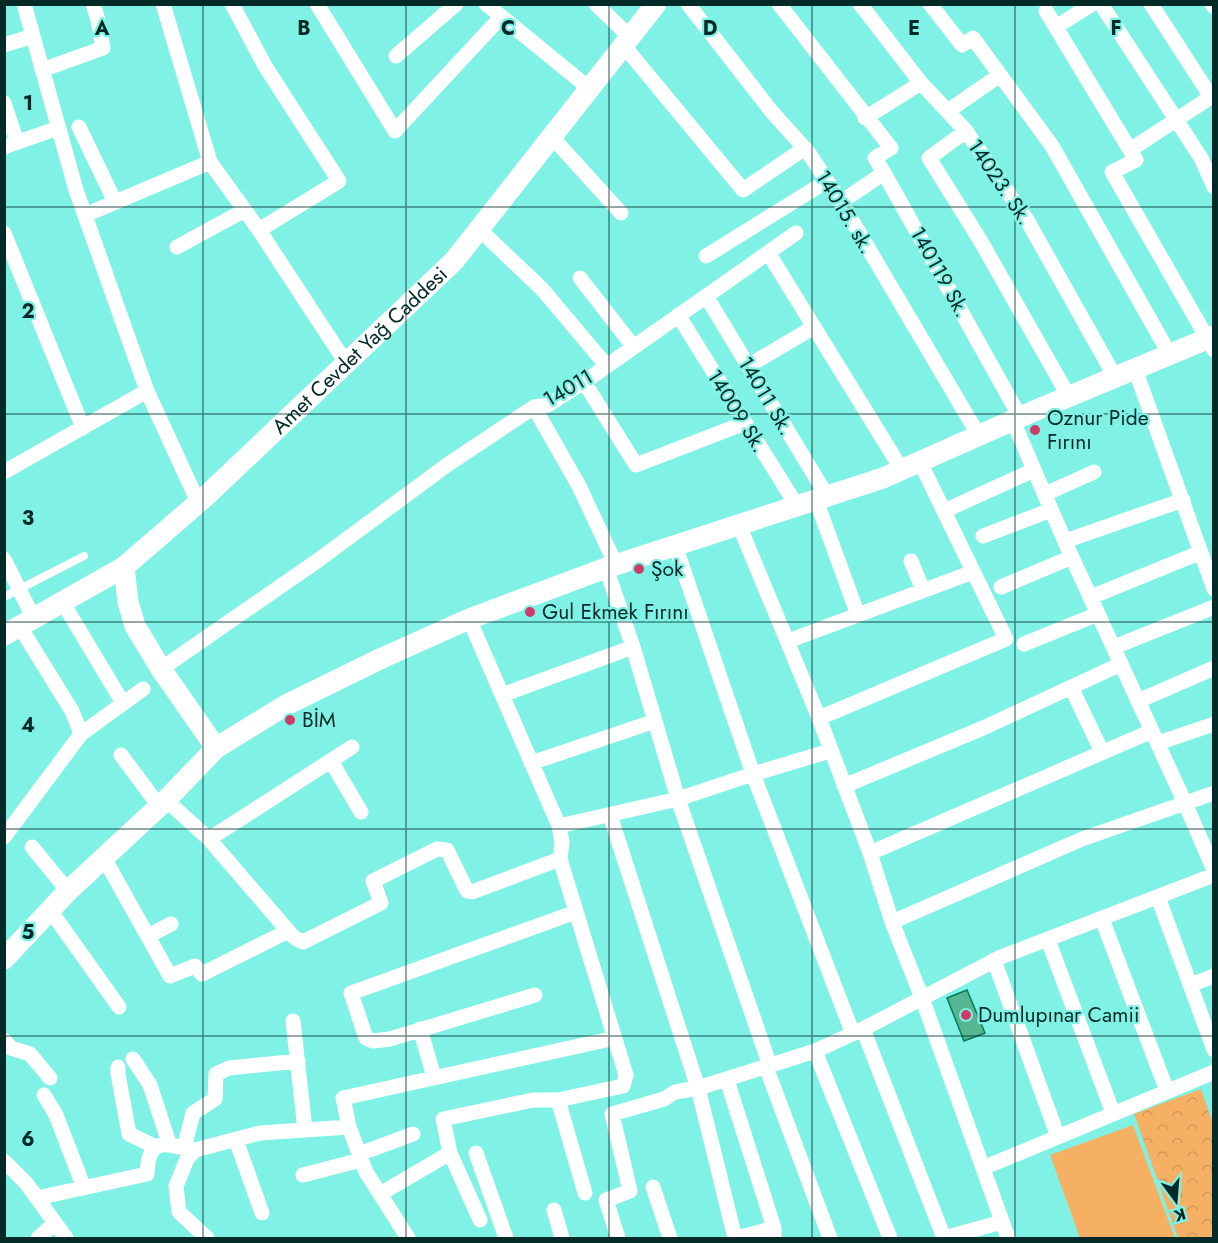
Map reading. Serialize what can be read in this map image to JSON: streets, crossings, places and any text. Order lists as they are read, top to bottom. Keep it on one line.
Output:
{"streets":{"main road":["Amet Cevdet Yağ Caddesi"],"street":["14023. Sk.","14015. sk.","140119 Sk.","14011","14011 Sk.","14009 Sk."]},"crossings":[["14011","14011 Sk."],["14011","14009 Sk."],["14011 Sk.","14009 Sk."]],"places":["Oznur Pide Fırını","Şok","Gul Ekmek Fırını","BİM","Dumlupınar Camii"],"north":"bottom","grid":{"columns":["A","B","C","D","E","F"],"rows":["1","2","3","4","5","6"]}}
